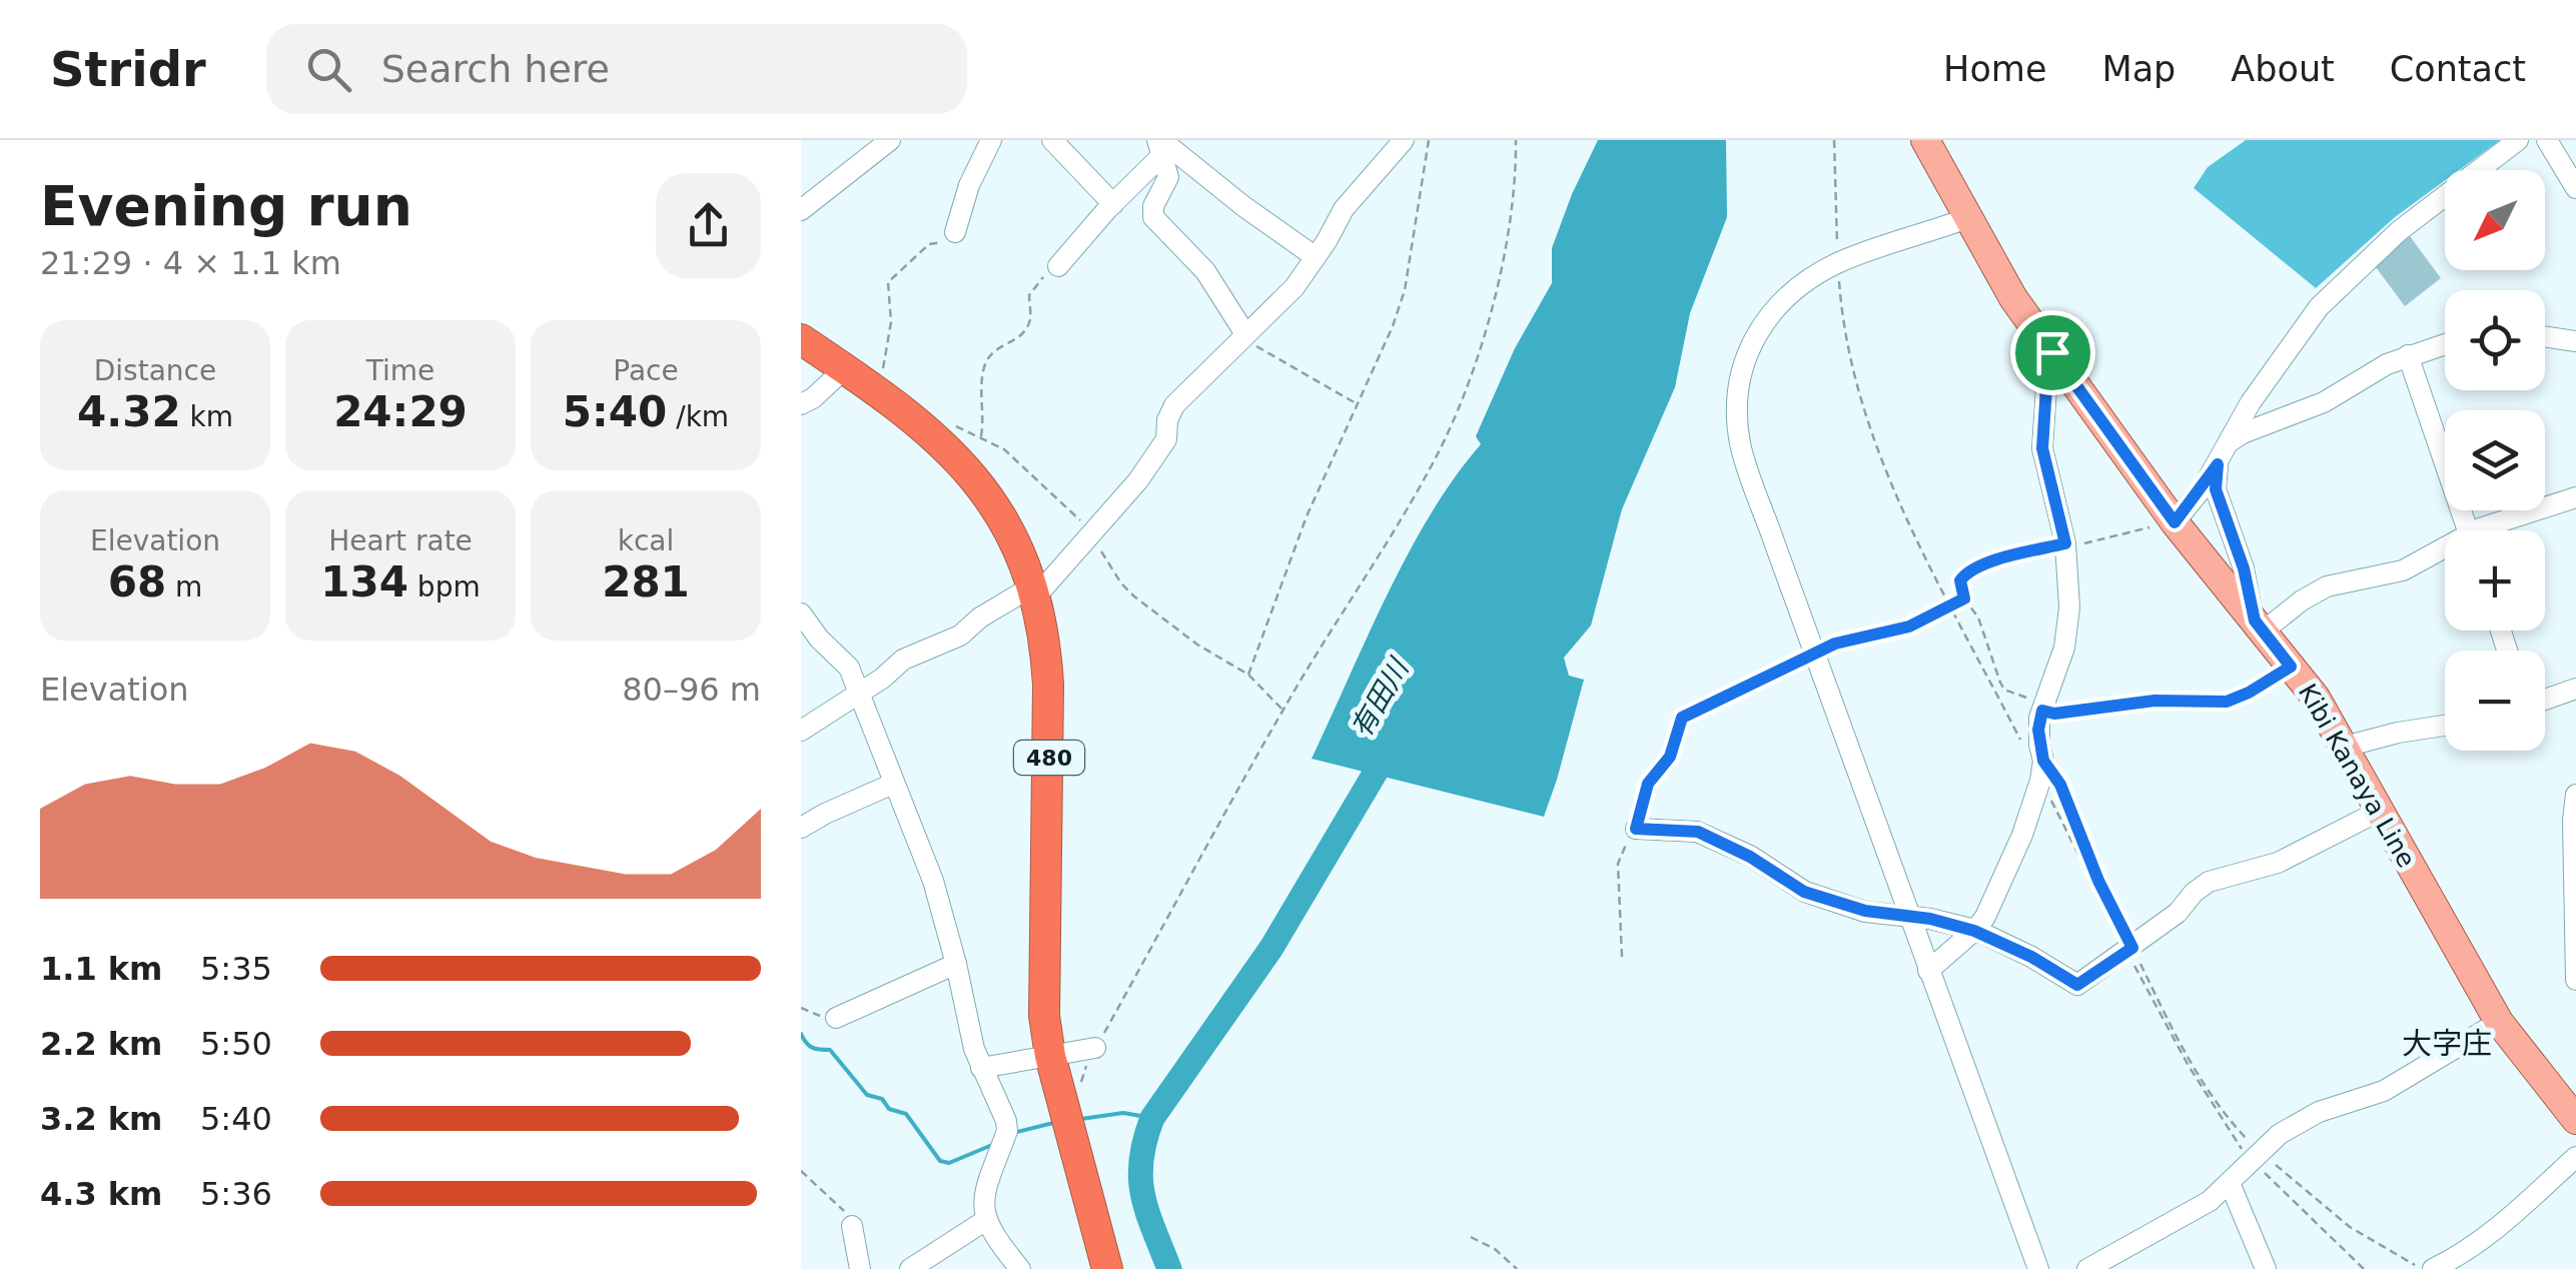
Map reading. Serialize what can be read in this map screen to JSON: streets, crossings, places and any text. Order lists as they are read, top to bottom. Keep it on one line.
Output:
{"streets":{"highway":["480"],"main road":["Kibi Kanaya Line"]},"districts":["大字庄"],"water":["有田川"],"north":"bottom left","page":{"header":"Stridr","search":"Search here","nav":["Home","Map","About","Contact"],"heading":["Evening run","21:29 · 4 × 1.1 km"],"map_buttons":["+","−"],"stats":[["Distance","4.32 km"],["Time","24:29"],["Pace","5:40 /km"],["Elevation","68 m"],["Heart rate","134 bpm"],["kcal","281"]],"chart":["Elevation","80–96 m"],"list":[{"name":"1.1 km","note":"5:35"},{"name":"2.2 km","note":"5:50"},{"name":"3.2 km","note":"5:40"},{"name":"4.3 km","note":"5:36"}]}}
